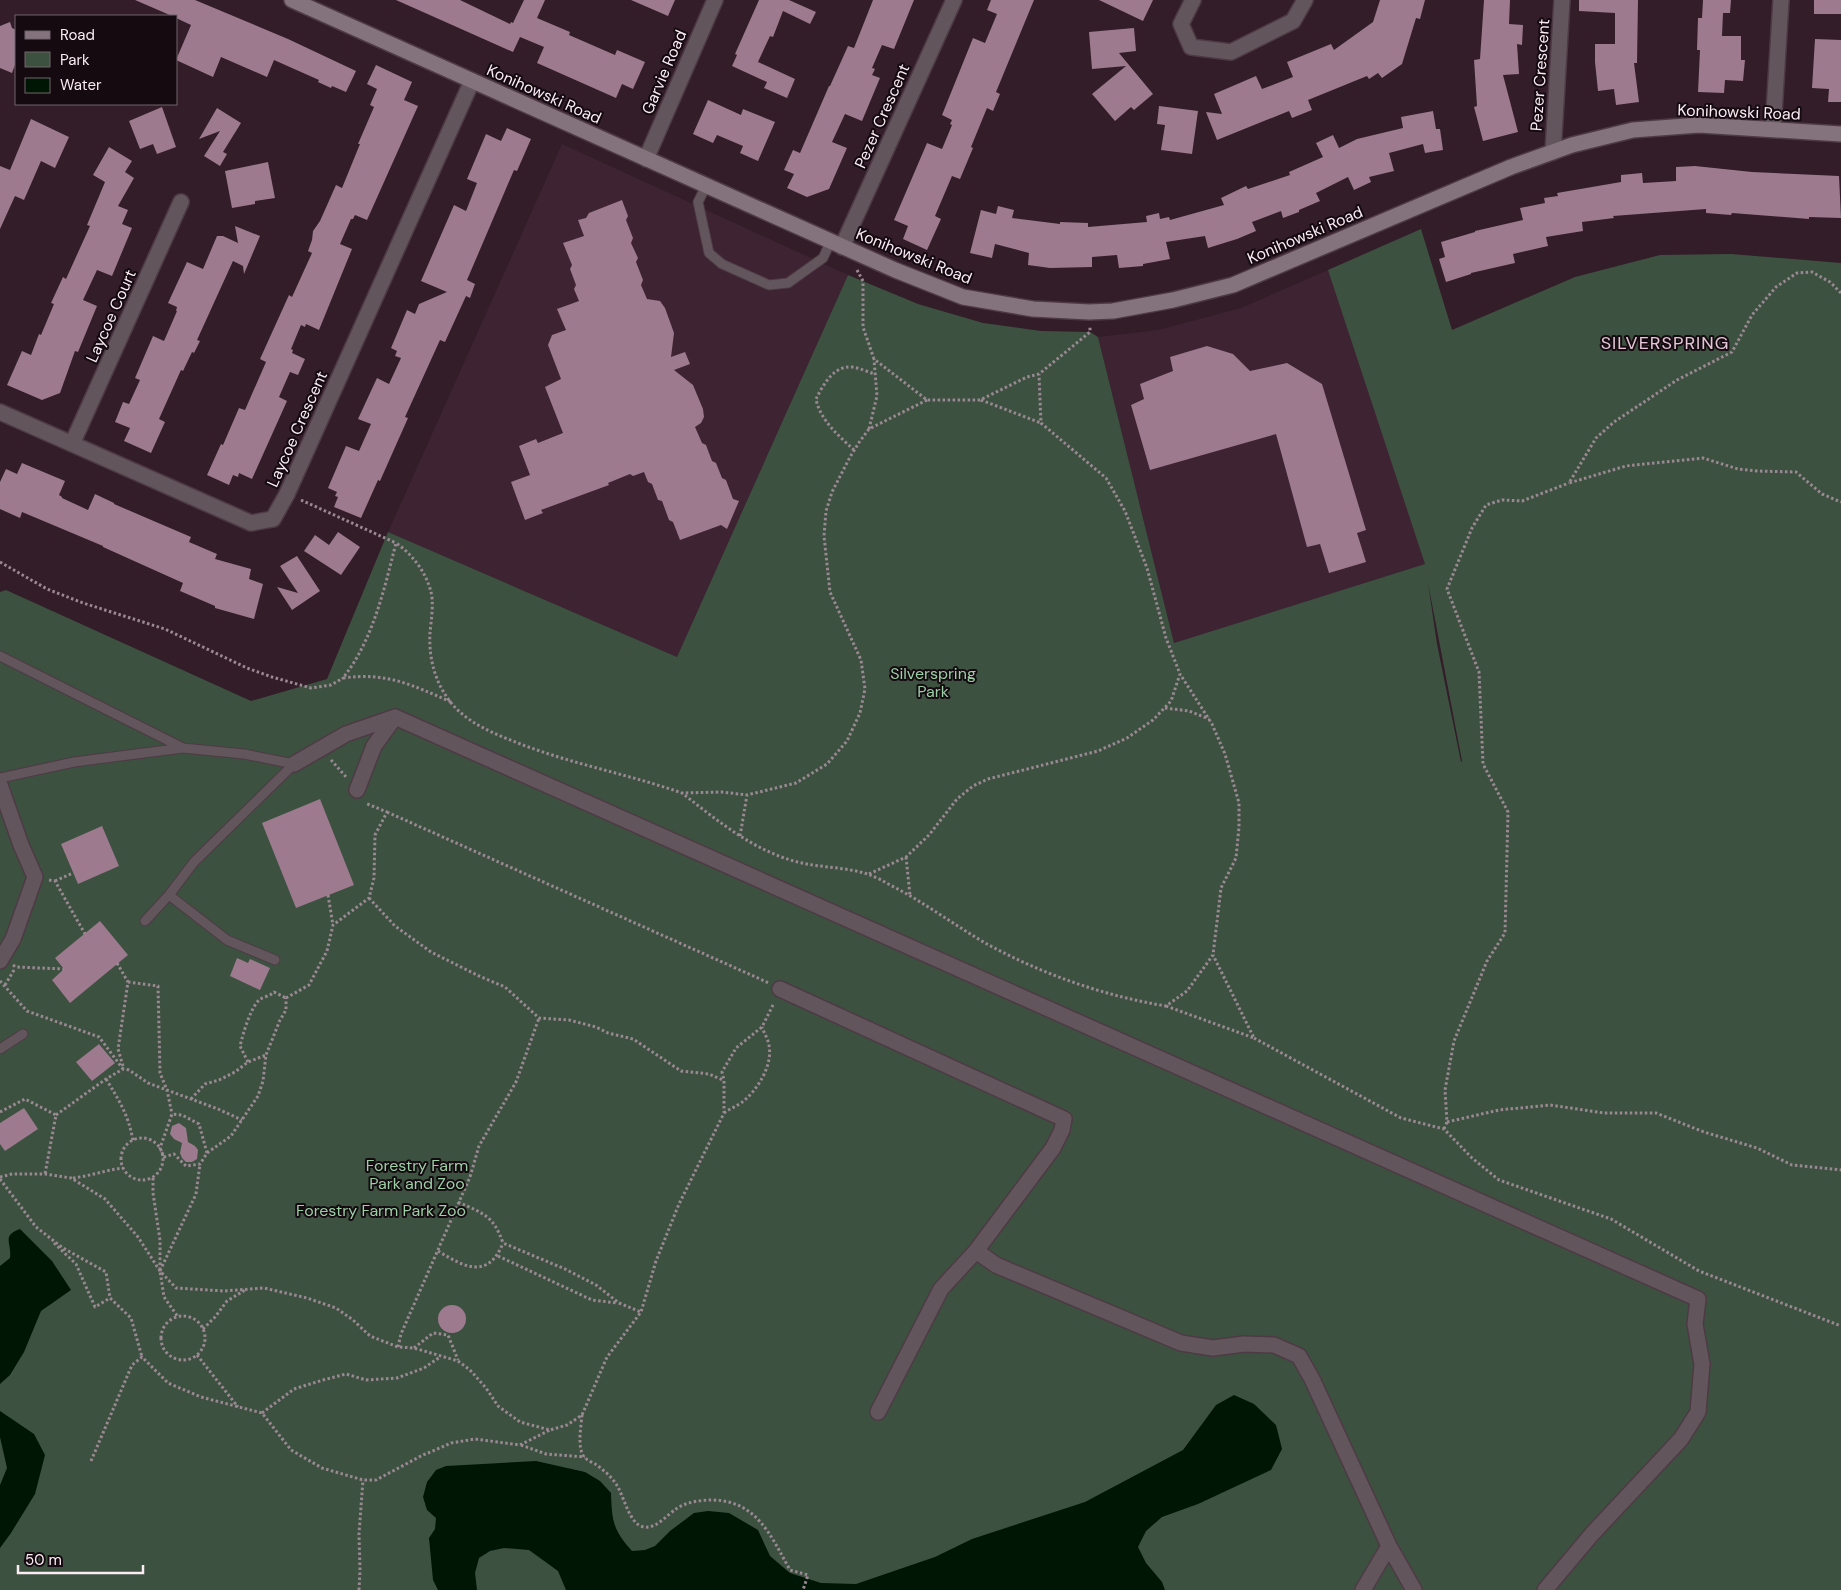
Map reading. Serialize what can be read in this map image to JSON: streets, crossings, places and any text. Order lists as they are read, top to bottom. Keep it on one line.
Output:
{"streets":{"street":["Garvie Road","Pezer Crescent","Konihowski Road","Laycoe Court","Laycoe Crescent"]},"crossings":[["Garvie Road","Konihowski Road"],["Pezer Crescent","Konihowski Road"],["Konihowski Road","Laycoe Crescent"],["Laycoe Court","Laycoe Crescent"]],"districts":["SILVERSPRING"],"parks":["Silverspring Park","Forestry Farm Park and Zoo","Forestry Farm Park Zoo"],"legend":["Road","Park","Water"],"scale_bar":"50 m"}
